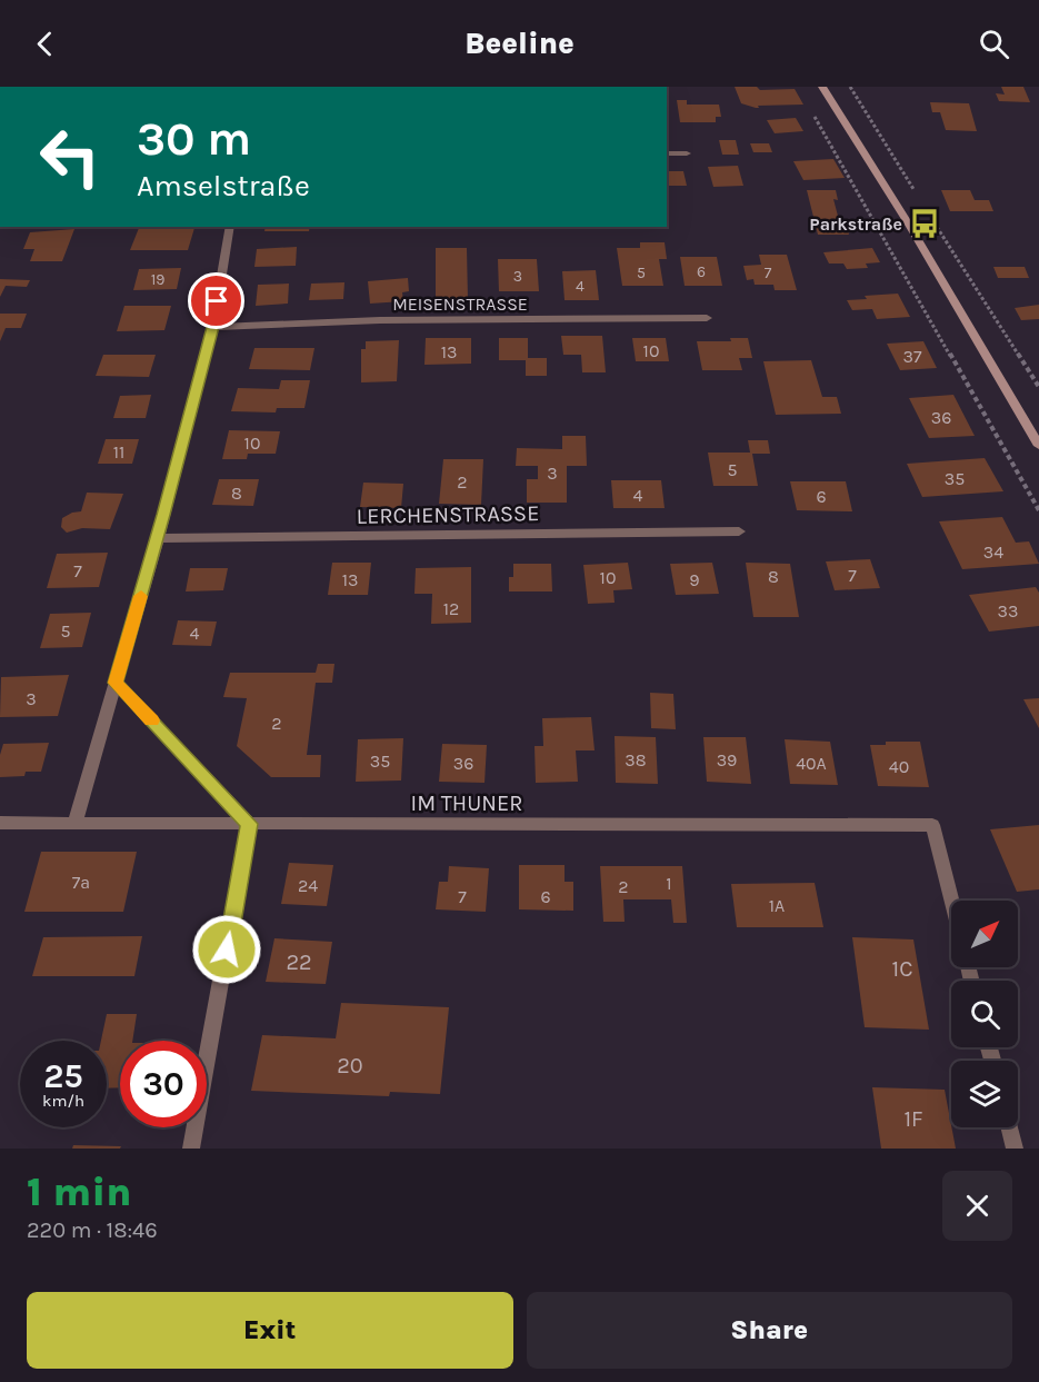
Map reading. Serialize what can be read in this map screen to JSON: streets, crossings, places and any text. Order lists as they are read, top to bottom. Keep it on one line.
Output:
{"streets":{"street":["MEISENSTRASSE","LERCHENSTRASSE","IM THUNER"]},"places":{"bus stop":["Parkstraße"]},"house_numbers":["6","5","7","3","19","4","10","13","37","36","10","11","5","3","35","2","8","4","6","34","7","7","8","10","13","9","12","33","5","4","3","2","38","39","35","36","40A","40","7a","1","24","2","7","6","1A","22","1C","20","1F"],"north":"top right","page":{"header":"Beeline","turn":["30 m","Amselstraße"],"speed":"25 km/h","limit":"30","heading":["1 min","220 m · 18:46"],"buttons":["Exit","Share"]}}
